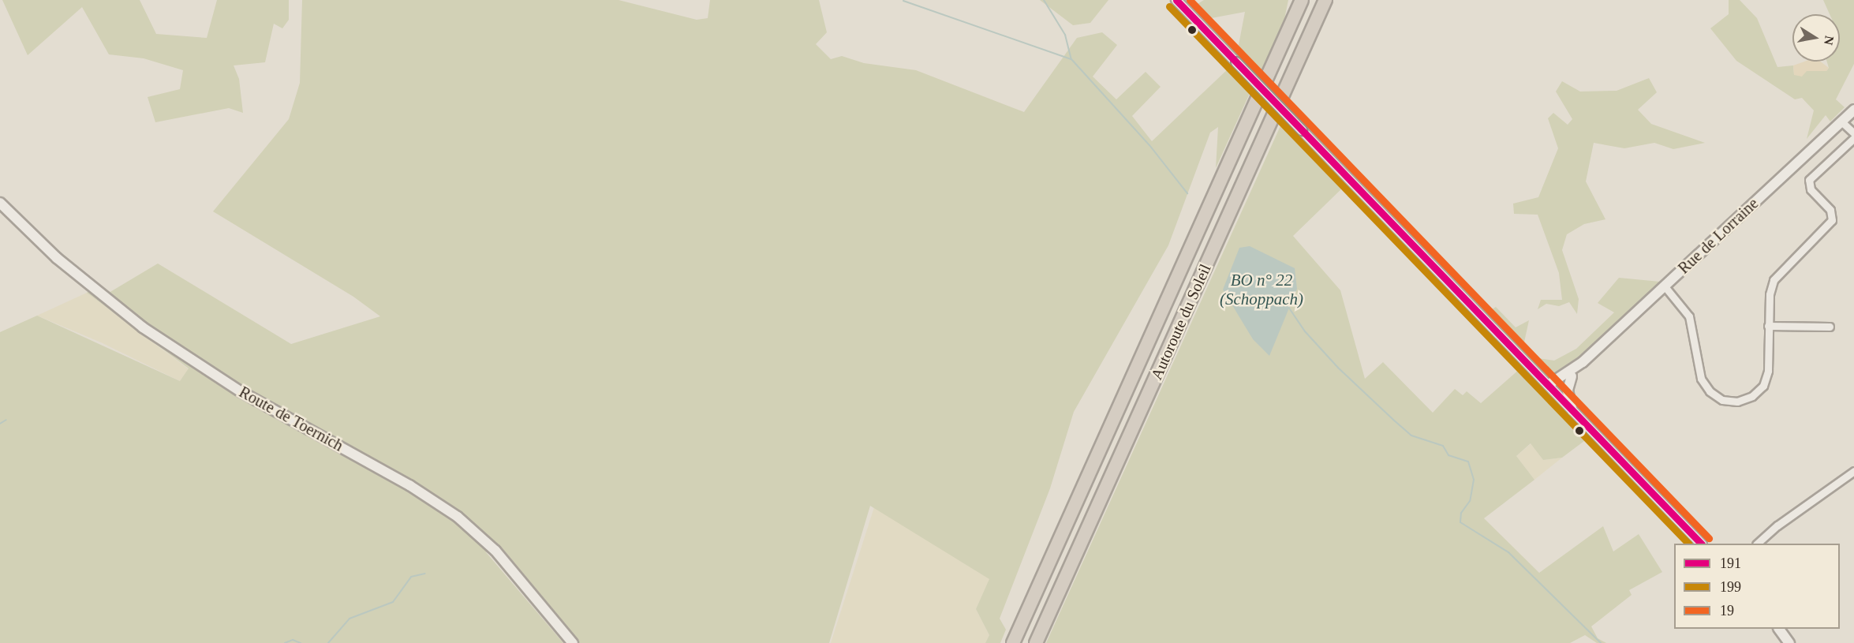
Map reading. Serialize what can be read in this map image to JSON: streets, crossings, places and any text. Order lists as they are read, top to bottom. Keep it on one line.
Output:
{"streets":{"highway":["Autoroute du Soleil"],"main road":["Rue de Lorraine","Route de Toernich"]},"water":["BO n° 22 (Schoppach)"],"lines":["transit line 191","transit line 19","transit line 199"],"legend":["191","199","19"],"north":"right"}
